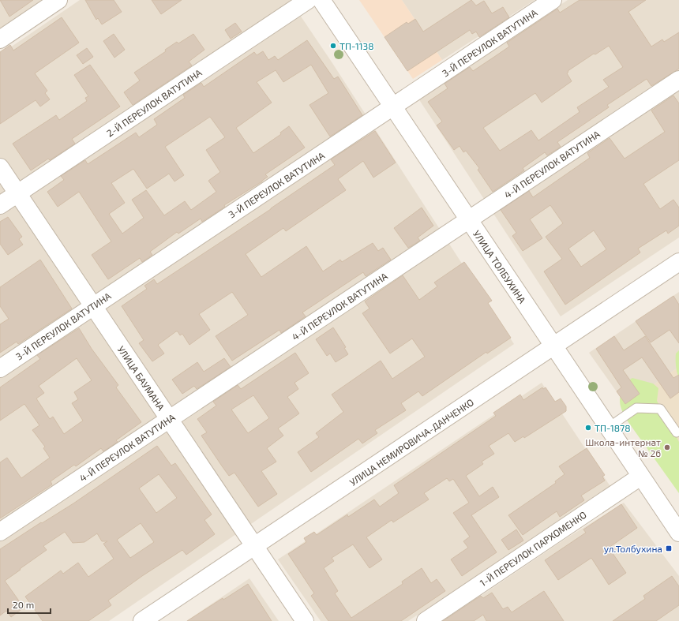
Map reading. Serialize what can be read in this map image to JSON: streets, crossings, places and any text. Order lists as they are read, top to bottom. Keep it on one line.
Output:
{"streets":{"street":["3-Й ПЕРЕУЛОК ВАТУТИНА","2-Й ПЕРЕУЛОК ВАТУТИНА","4-Й ПЕРЕУЛОК ВАТУТИНА","УЛИЦА ТОЛБУХИНА","УЛИЦА БАУМАНА","УЛИЦА НЕМИРОВИЧА-ДАНЧЕНКО","1-Й ПЕРЕУЛОК ПАРХОМЕНКО"]},"crossings":[["3-Й ПЕРЕУЛОК ВАТУТИНА","УЛИЦА ТОЛБУХИНА"],["3-Й ПЕРЕУЛОК ВАТУТИНА","УЛИЦА БАУМАНА"],["2-Й ПЕРЕУЛОК ВАТУТИНА","УЛИЦА БАУМАНА"],["4-Й ПЕРЕУЛОК ВАТУТИНА","УЛИЦА ТОЛБУХИНА"],["4-Й ПЕРЕУЛОК ВАТУТИНА","УЛИЦА БАУМАНА"],["УЛИЦА ТОЛБУХИНА","УЛИЦА НЕМИРОВИЧА-ДАНЧЕНКО"],["УЛИЦА ТОЛБУХИНА","1-Й ПЕРЕУЛОК ПАРХОМЕНКО"],["УЛИЦА БАУМАНА","УЛИЦА НЕМИРОВИЧА-ДАНЧЕНКО"]],"places":{"other":["ТП-1138","ТП-1878","Школа-интернат № 26"],"transit":["ул.Толбухина"]},"scale_bar":"20 m"}
